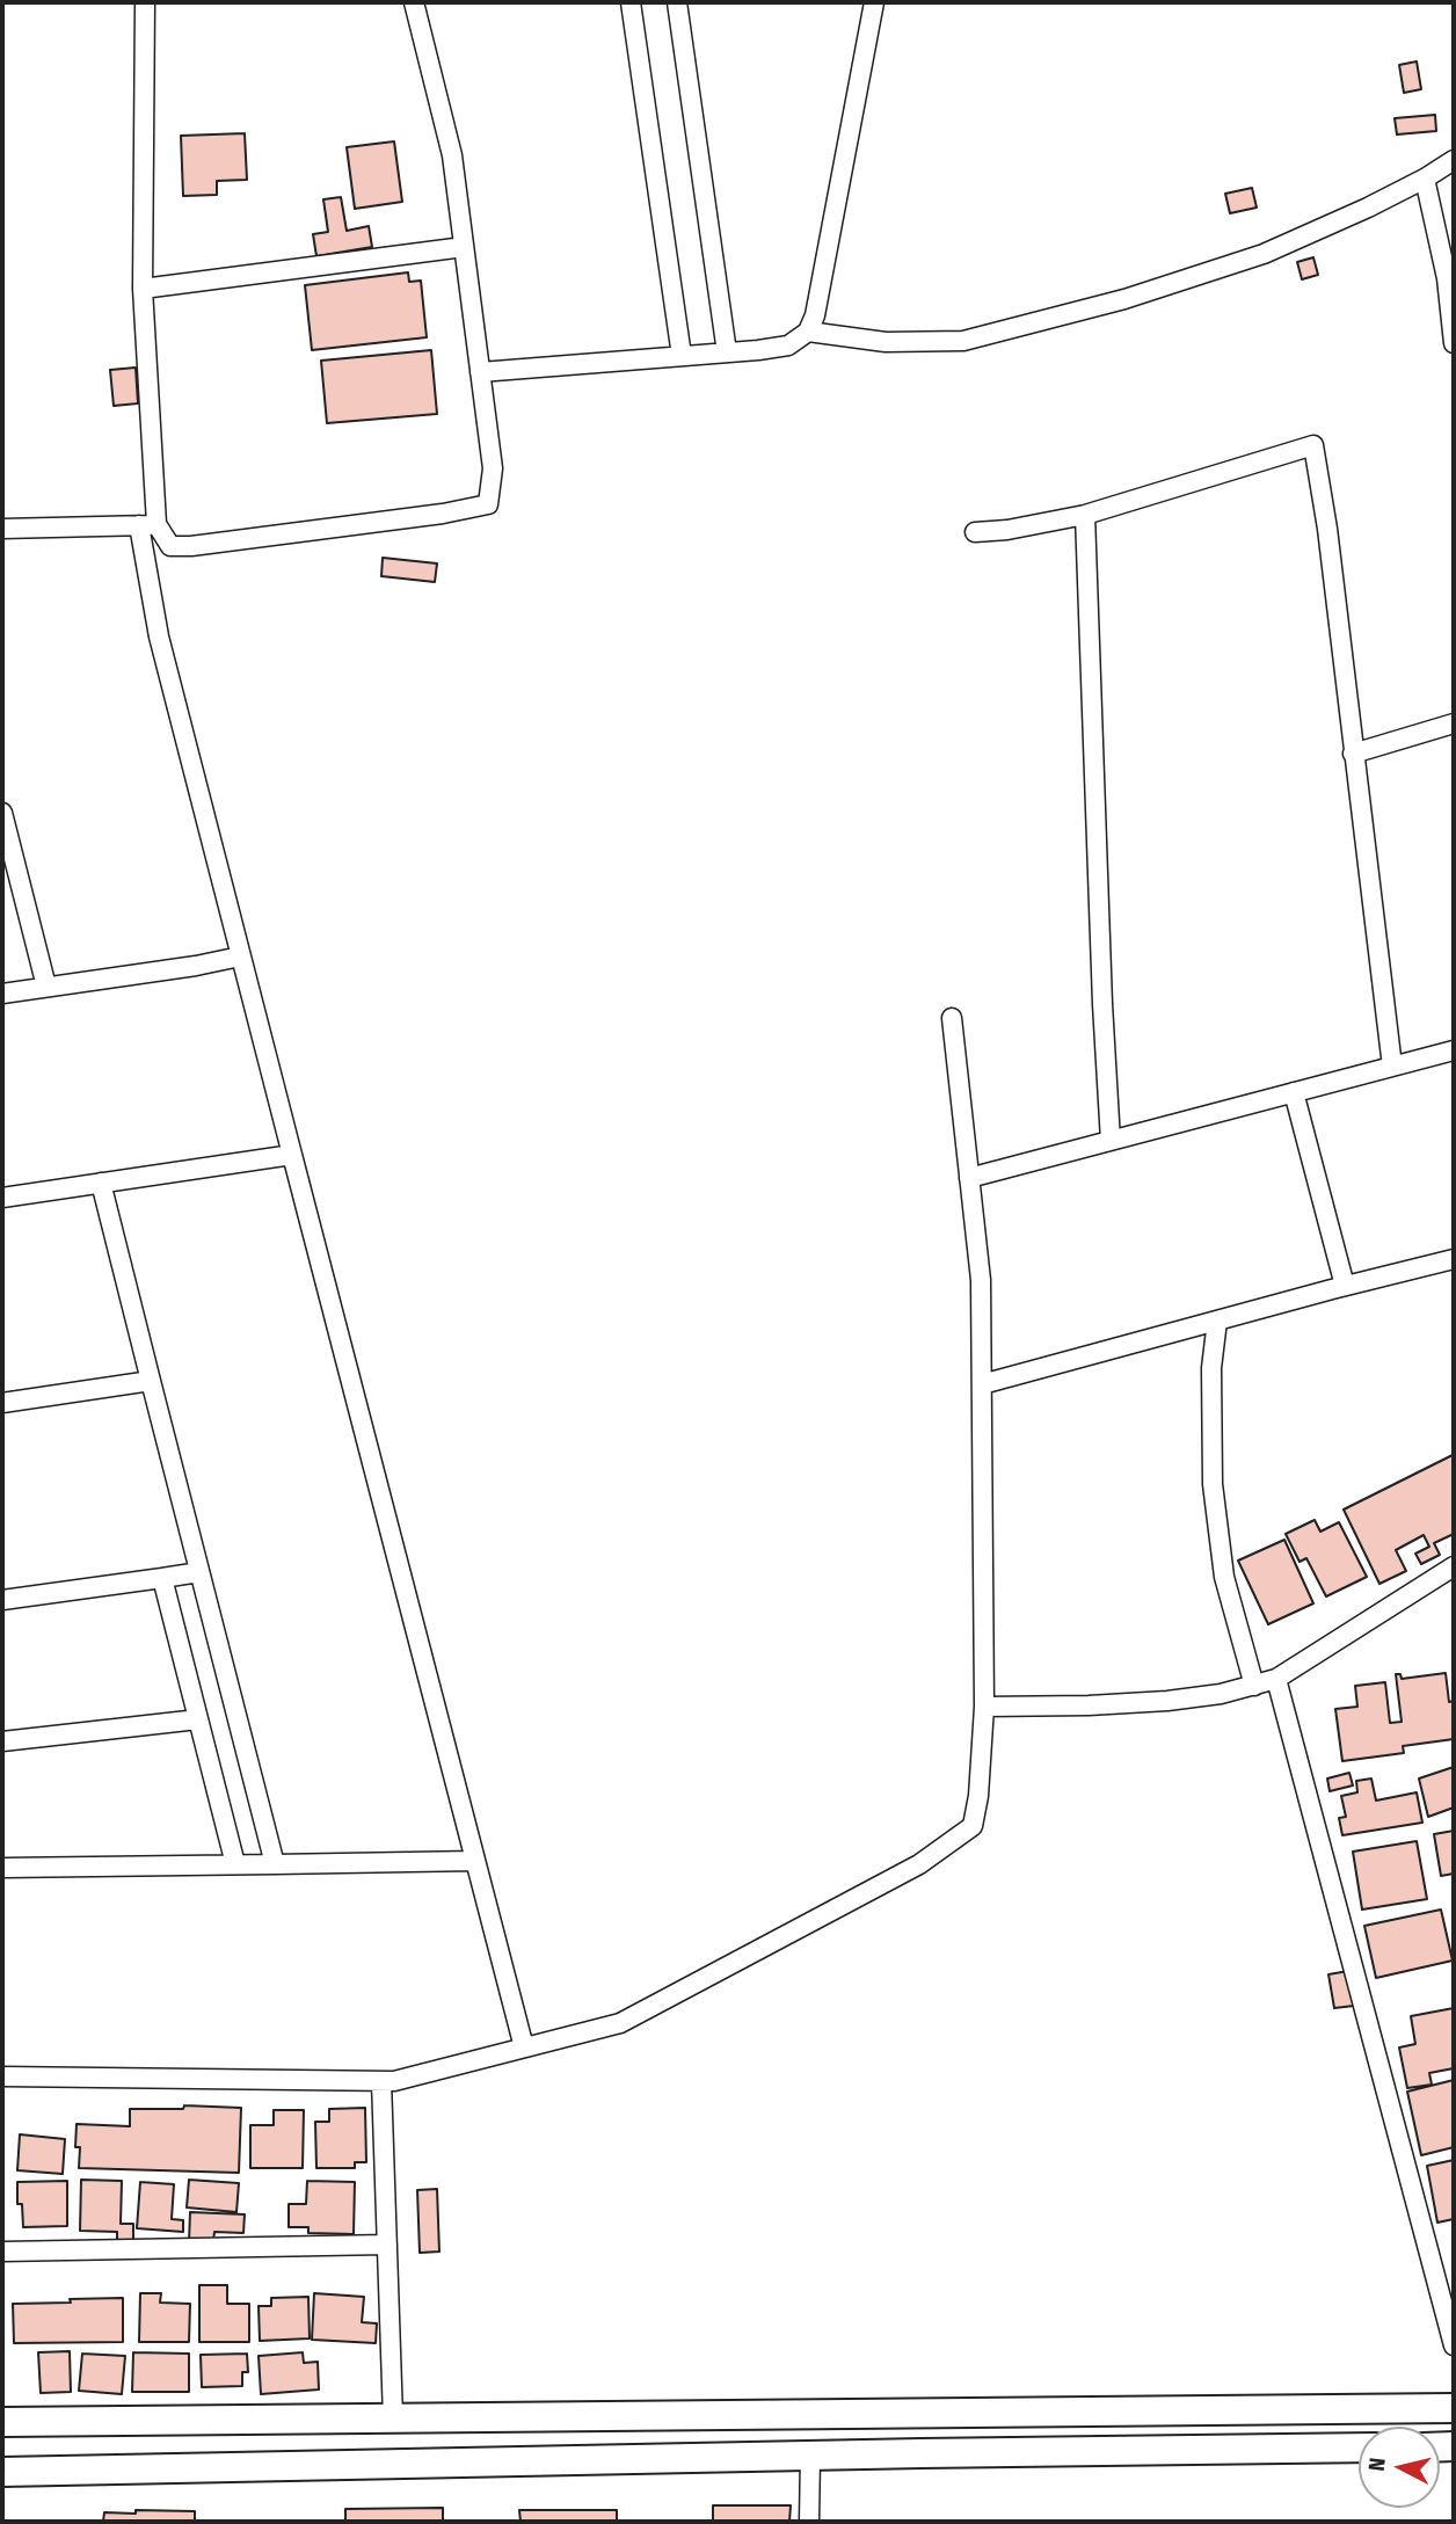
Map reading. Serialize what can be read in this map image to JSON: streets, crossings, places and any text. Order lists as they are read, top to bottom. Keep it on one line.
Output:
{"north":"left"}
